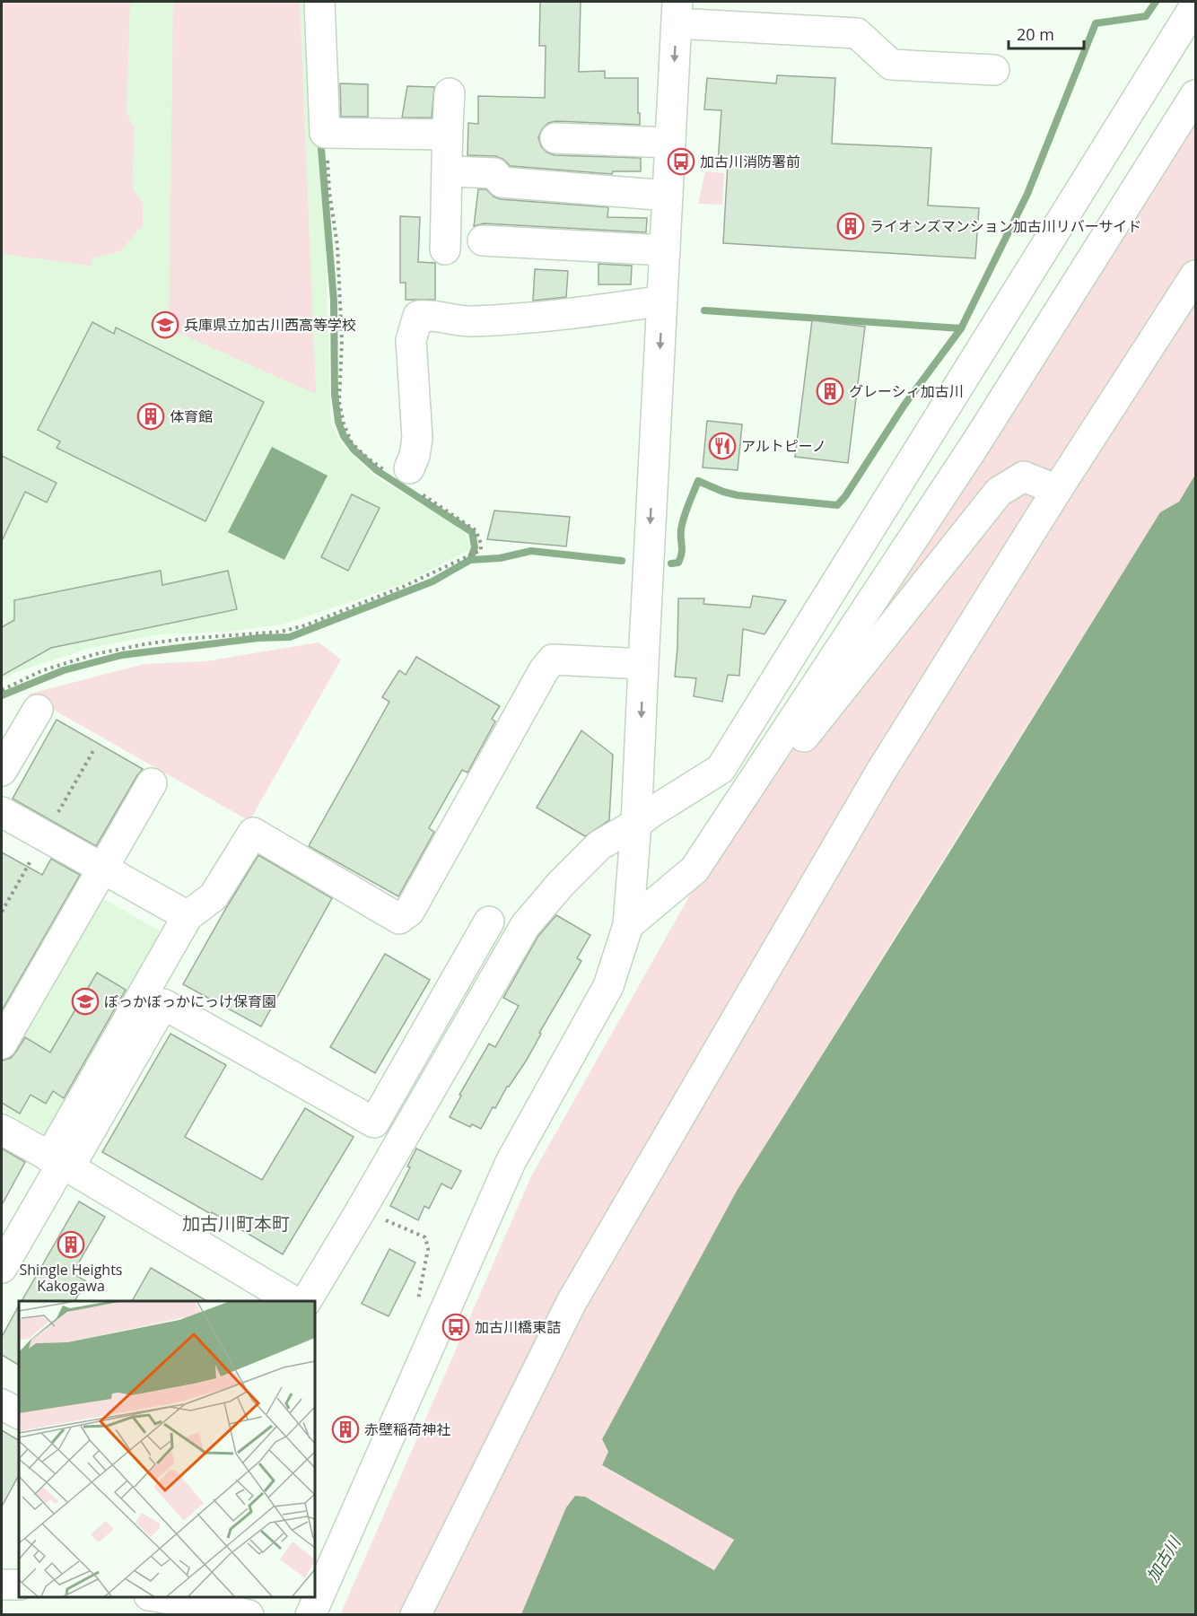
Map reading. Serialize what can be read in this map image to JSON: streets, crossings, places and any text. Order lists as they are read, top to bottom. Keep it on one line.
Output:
{"districts":["加古川町本町"],"water":["加古川"],"places":{"bus stop":["加古川消防署前","加古川橋東詰"],"building":["ライオンズマンション加古川リバーサイド","グレーシィ加古川","体育館","Shingle Heights Kakogawa","赤壁稲荷神社"],"school or university":["兵庫県立加古川西高等学校","ぽっかぽっかにっけ保育園"],"restaurant":["アルトピーノ"]},"scale_bar":"20 m"}
